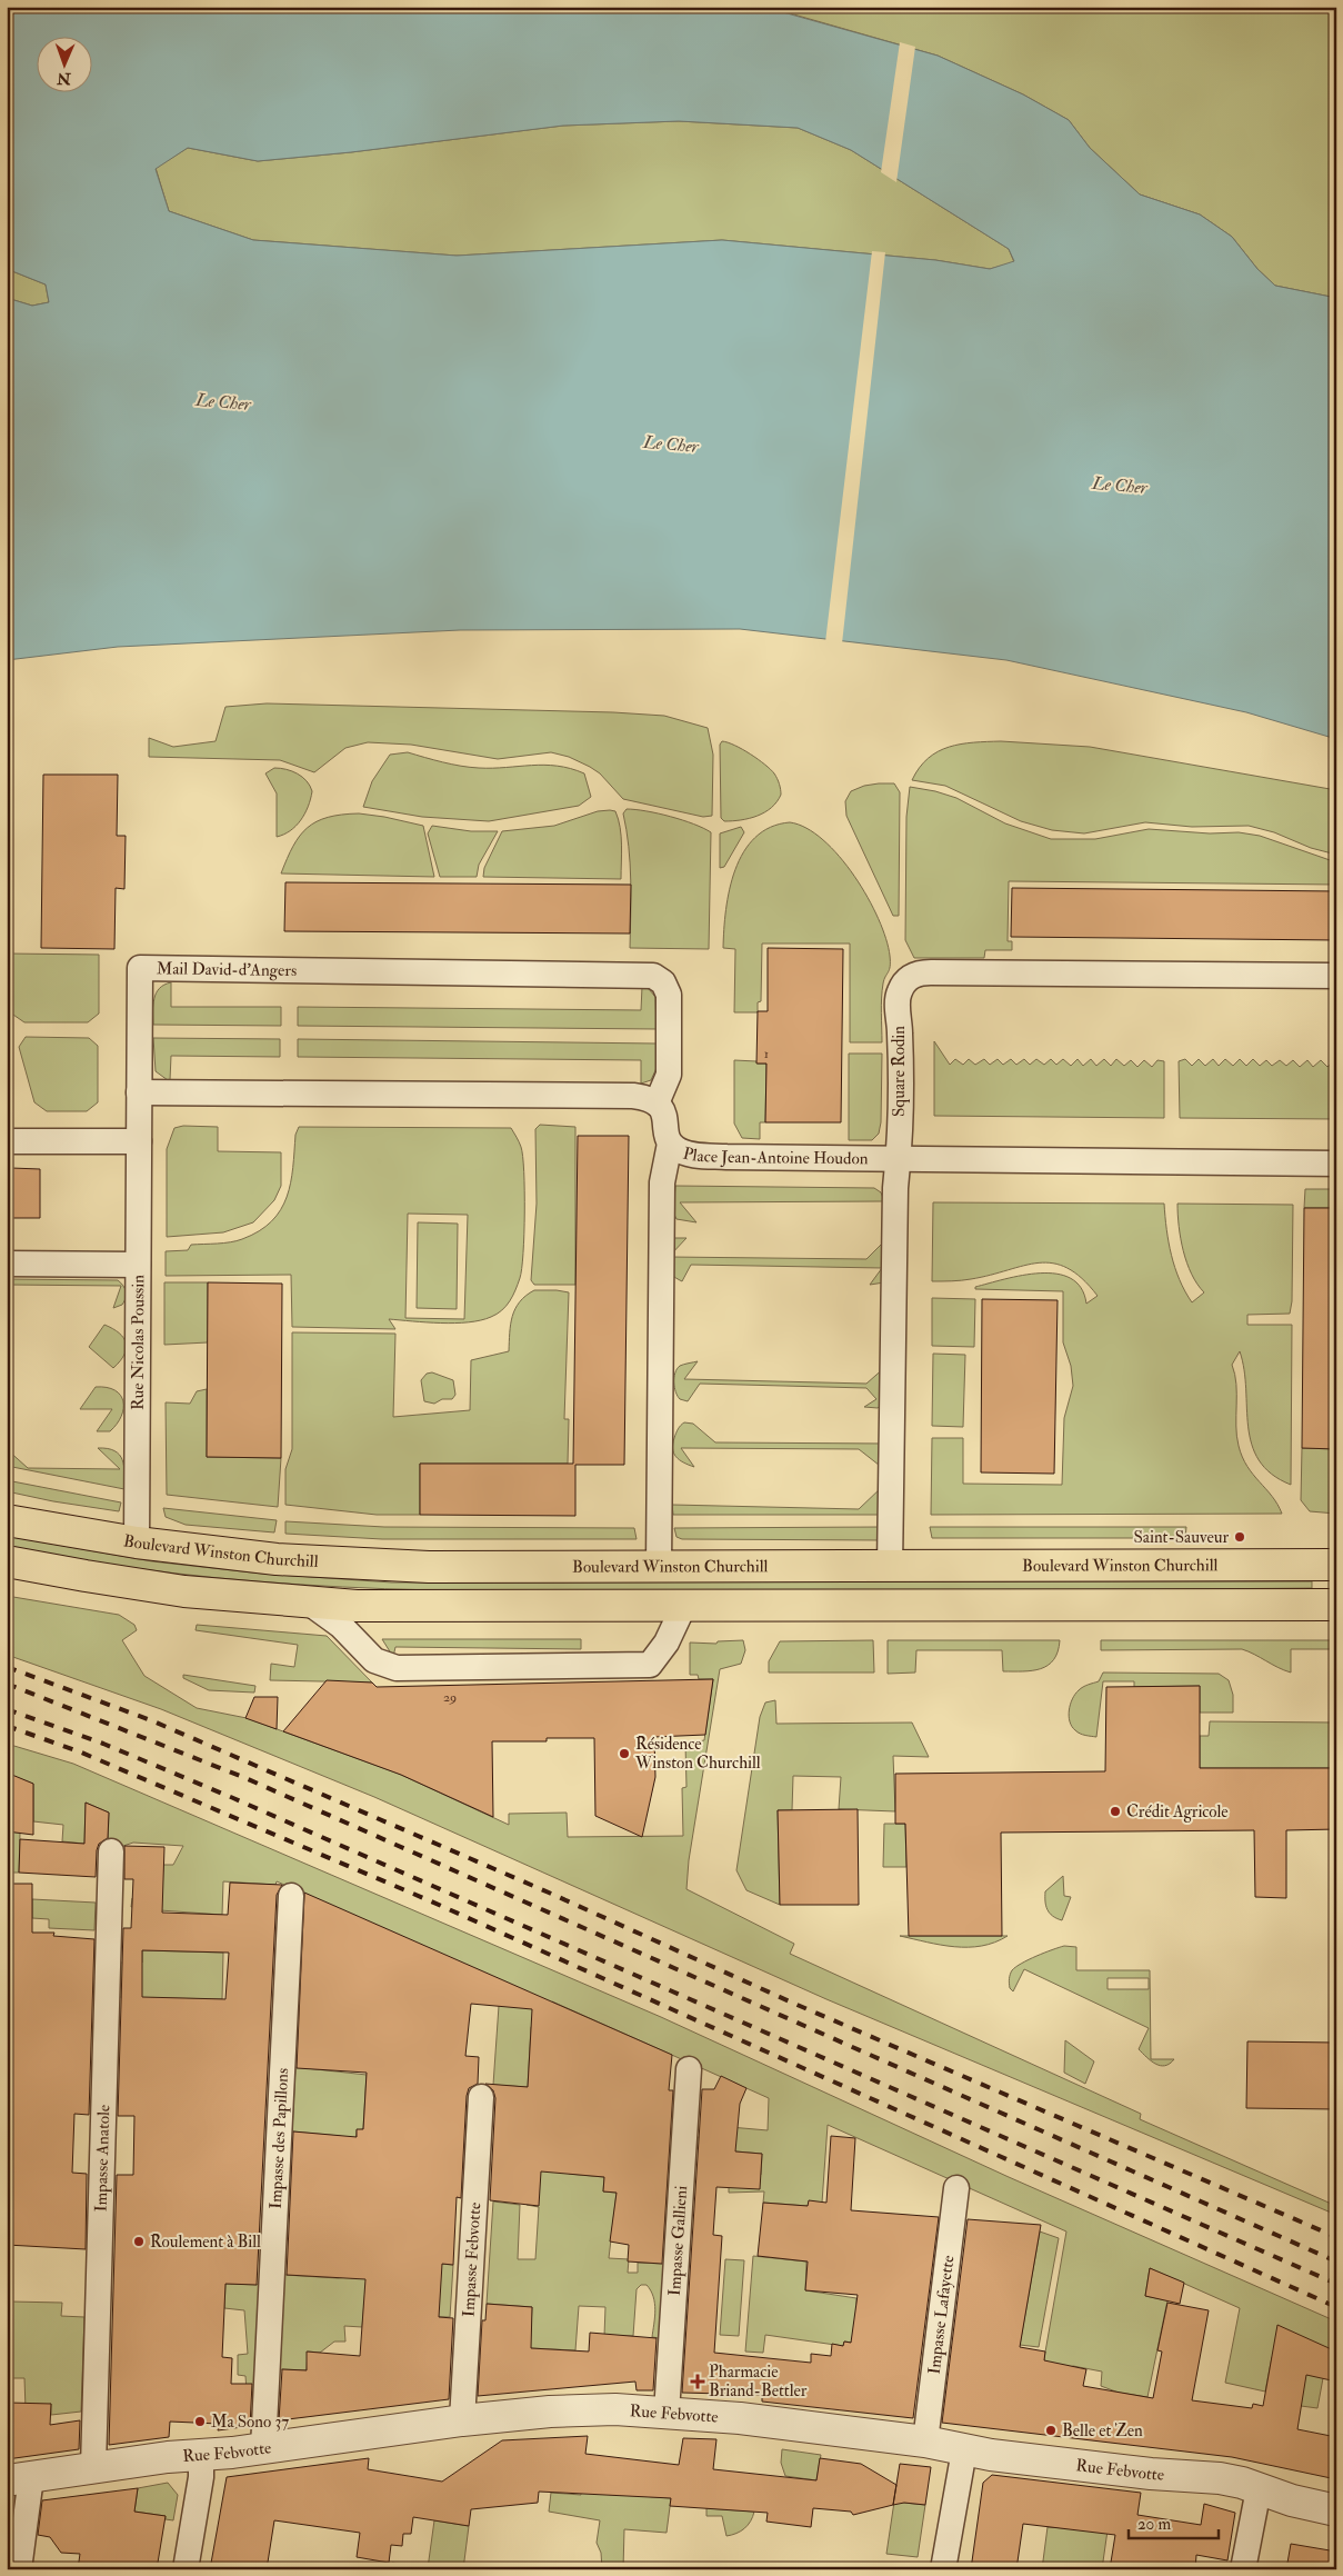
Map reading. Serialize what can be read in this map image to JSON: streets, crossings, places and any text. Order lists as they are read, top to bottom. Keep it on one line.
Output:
{"streets":{"main road":["Boulevard Winston Churchill"],"street":["Mail David-d'Angers","Square Rodin","Place Jean-Antoine Houdon","Rue Nicolas Poussin","Impasse des Papillons","Impasse Anatole","Impasse Gallieni","Impasse Febvotte","Impasse Lafayette","Rue Febvotte"]},"crossings":[["Mail David-d'Angers","Rue Nicolas Poussin"],["Square Rodin","Place Jean-Antoine Houdon"],["Place Jean-Antoine Houdon","Boulevard Winston Churchill"],["Rue Nicolas Poussin","Boulevard Winston Churchill"],["Impasse des Papillons","Rue Febvotte"],["Impasse Anatole","Rue Febvotte"],["Impasse Gallieni","Rue Febvotte"],["Impasse Febvotte","Rue Febvotte"],["Impasse Lafayette","Rue Febvotte"]],"water":["Le Cher"],"places":{"other":["Saint-Sauveur","Résidence Winston Churchill","Crédit Agricole","Roulement à Bill","Ma Sono 37","Belle et Zen"],"health":["Pharmacie Briand-Bettler"]},"house_numbers":["1","29"],"scale_bar":"20 m","north":"bottom"}
